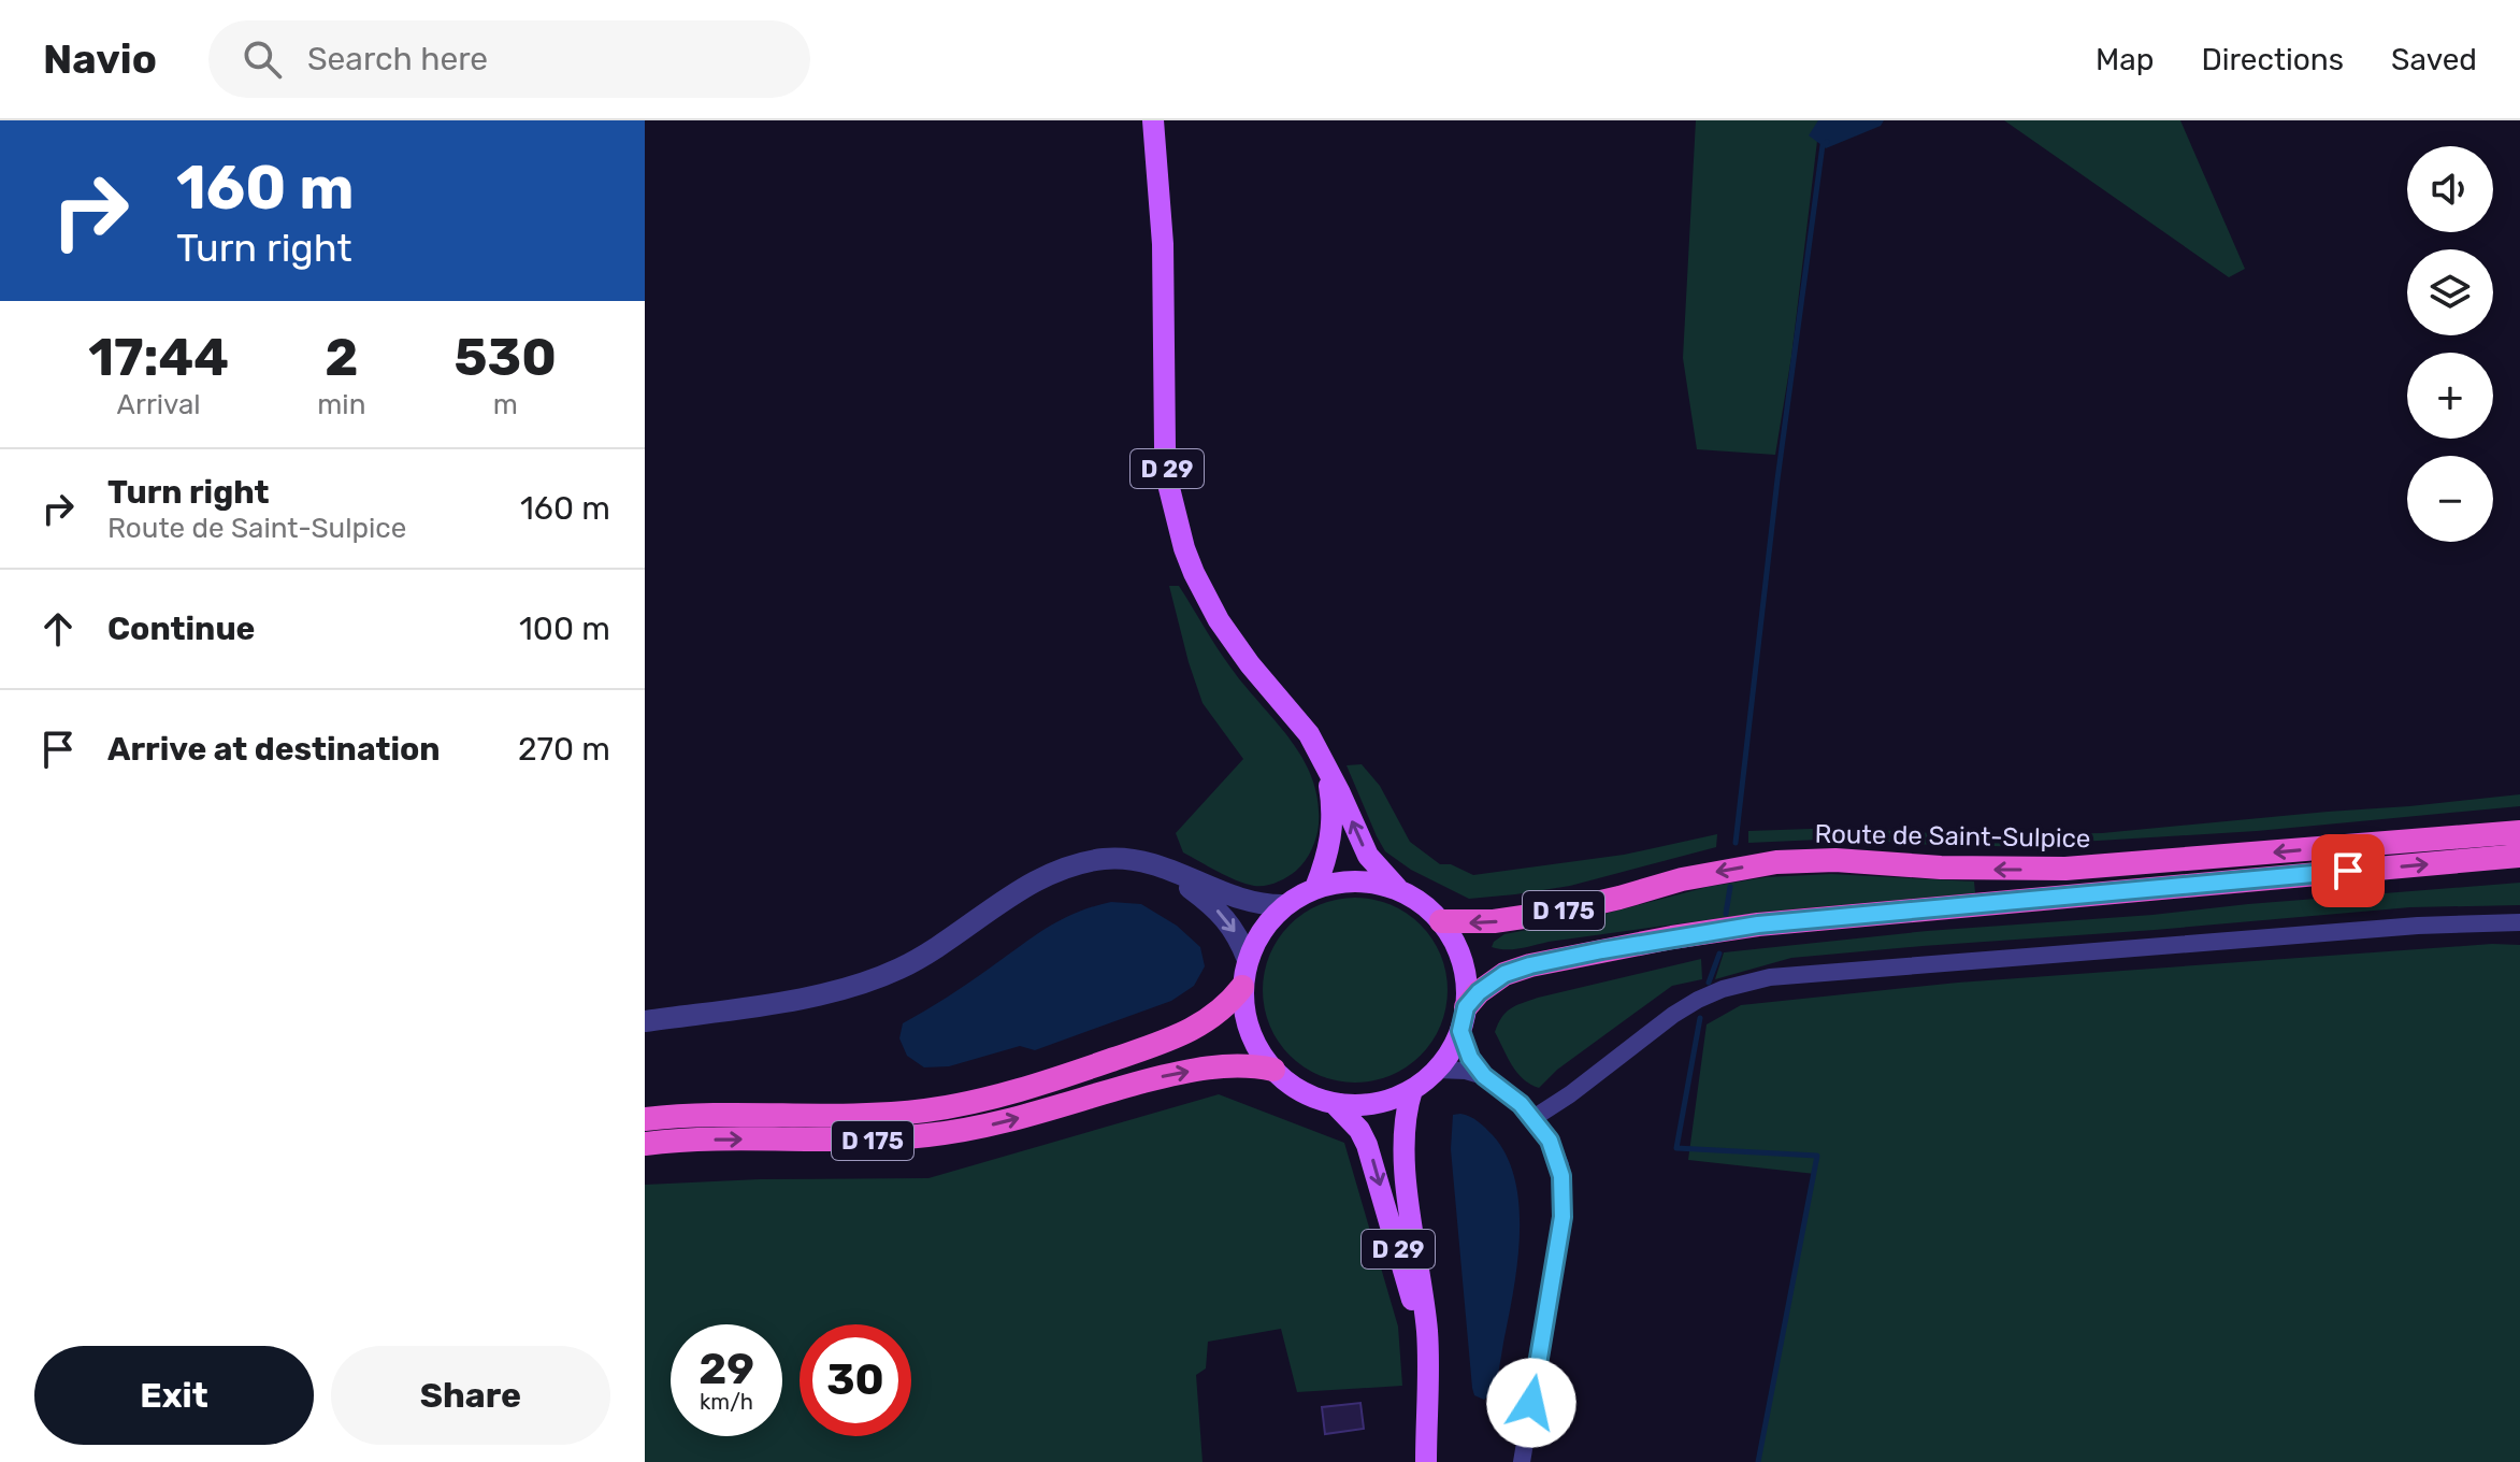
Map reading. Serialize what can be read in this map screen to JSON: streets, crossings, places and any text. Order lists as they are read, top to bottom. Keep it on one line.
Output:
{"streets":{"highway":["Route de Saint-Sulpice","D 175"],"main road":["D 29"]},"crossings":[["D 29","Route de Saint-Sulpice"],["D 29","D 175"],["Route de Saint-Sulpice","D 175"]],"page":{"header":"Navio","search":"Search here","nav":["Map","Directions","Saved"],"turn":["160 m","Turn right"],"map_buttons":["+","−"],"eta":["17:44","Arrival","2","min","530","m"],"list":[{"name":"Turn right","note":"Route de Saint-Sulpice","value":"160 m"},{"name":"Continue","value":"100 m"},{"name":"Arrive at destination","value":"270 m"}],"speed":"29 km/h","limit":"30","buttons":["Exit","Share"]}}
